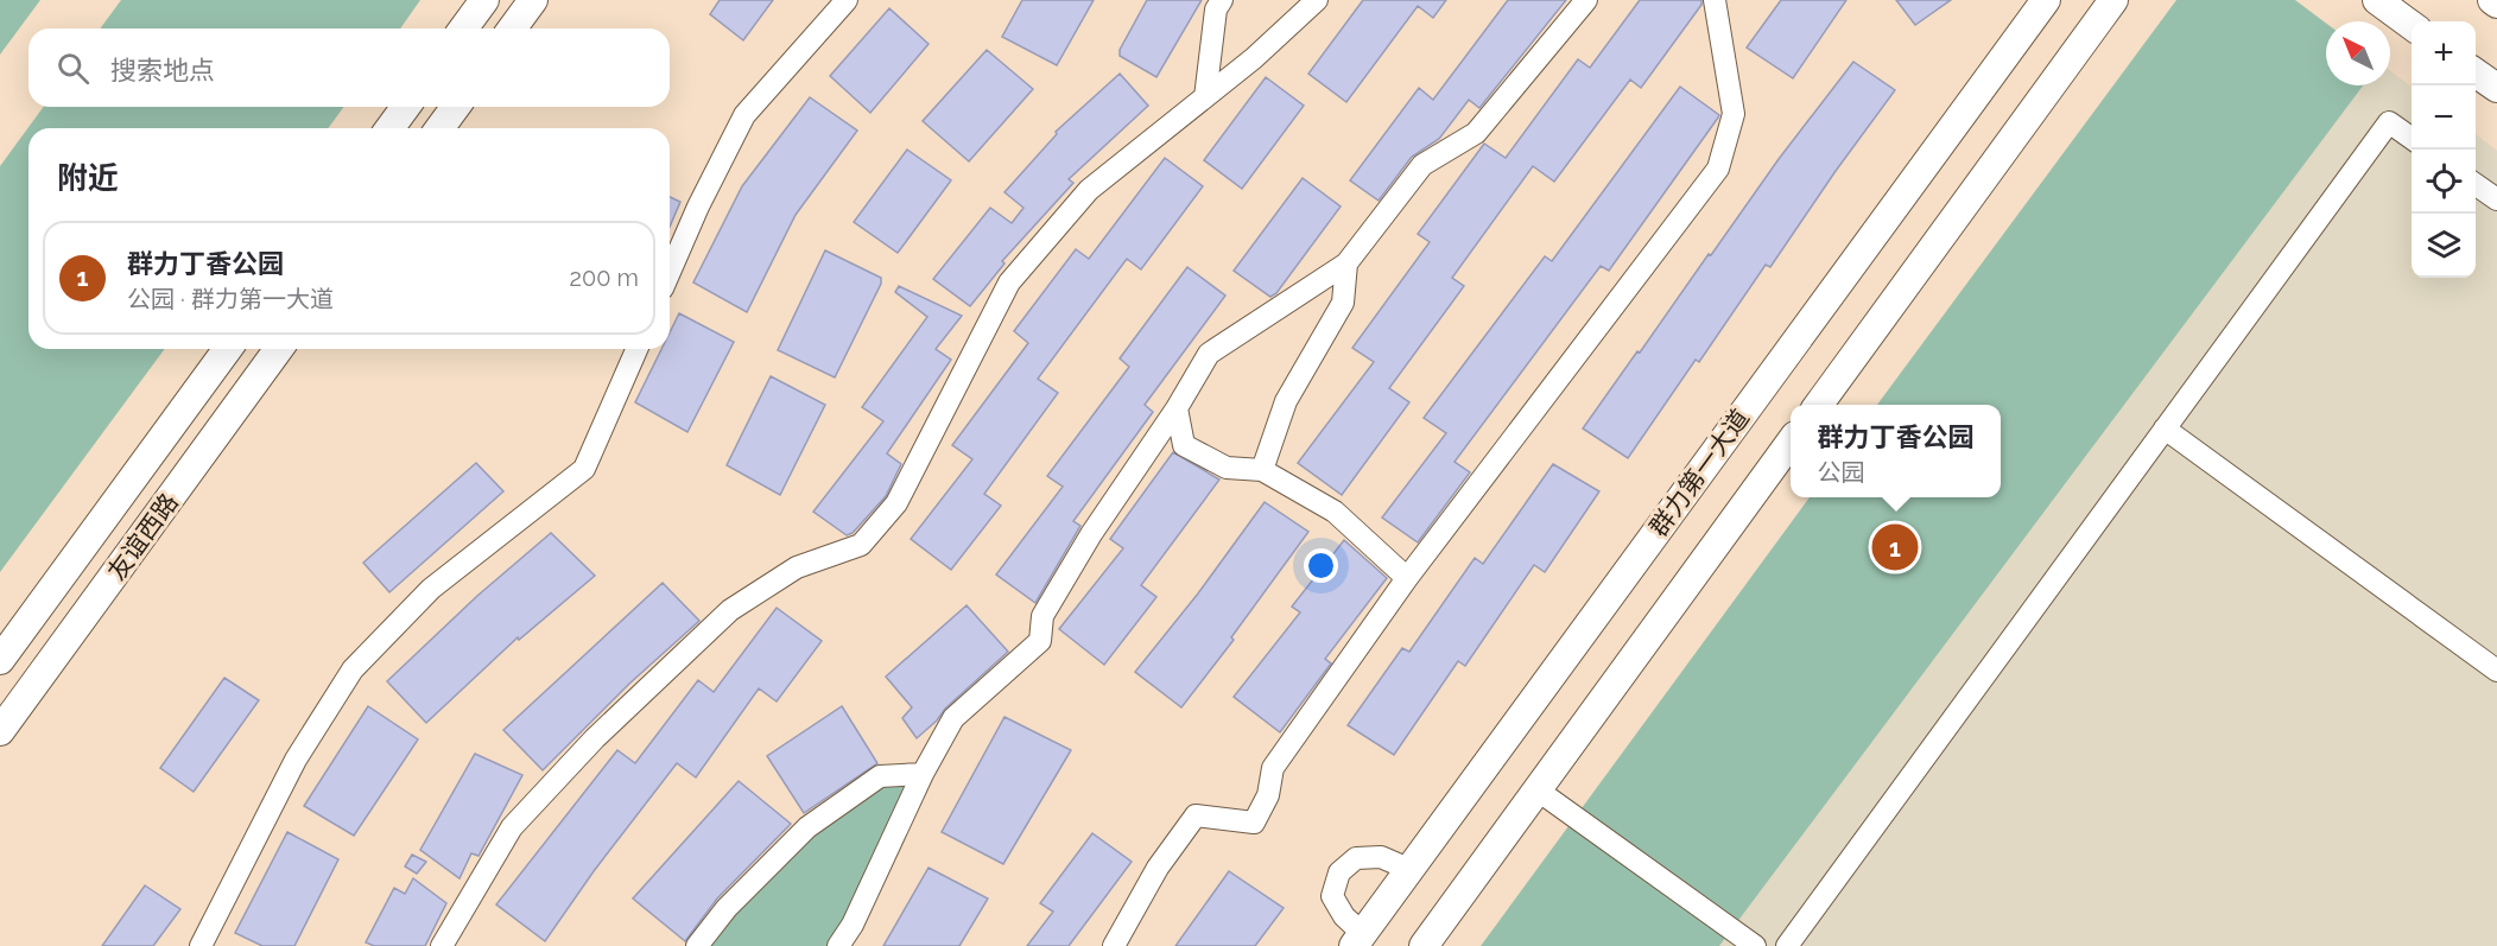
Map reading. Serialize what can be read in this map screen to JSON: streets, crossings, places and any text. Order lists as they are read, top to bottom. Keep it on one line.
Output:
{"streets":{"main road":["群力第一大道","友谊西路"]},"north":"top left","page":{"map_buttons":["+","−"],"search":"搜索地点","heading":"附近","list":[{"mark":"1","name":"群力丁香公园","note":"公园 · 群力第一大道","value":"200 m"}],"popup":["群力丁香公园","公园"],"pins":"1"}}
